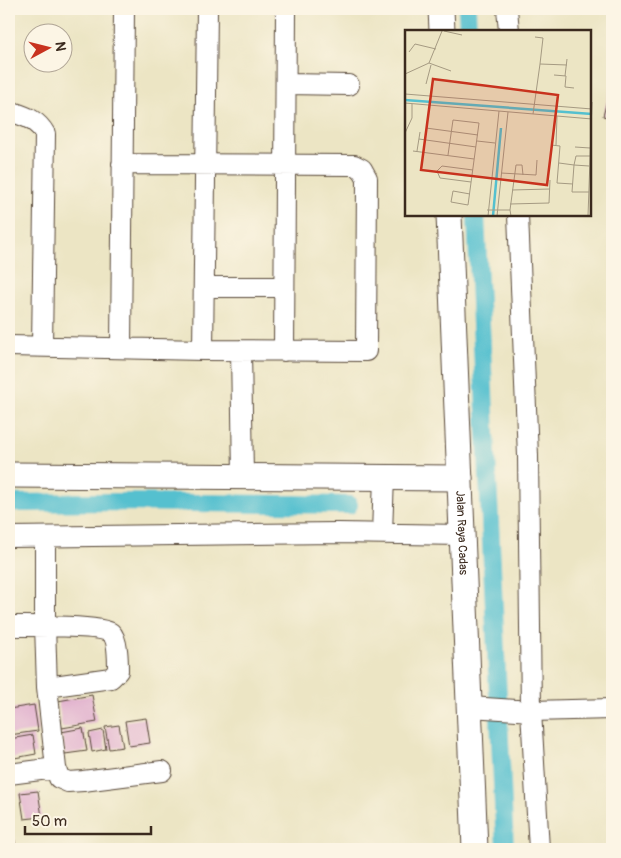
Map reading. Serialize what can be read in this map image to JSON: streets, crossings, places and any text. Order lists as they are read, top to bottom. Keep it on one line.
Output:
{"streets":{"street":["Jalan Raya Cadas"]},"scale_bar":"50 m","north":"right"}
